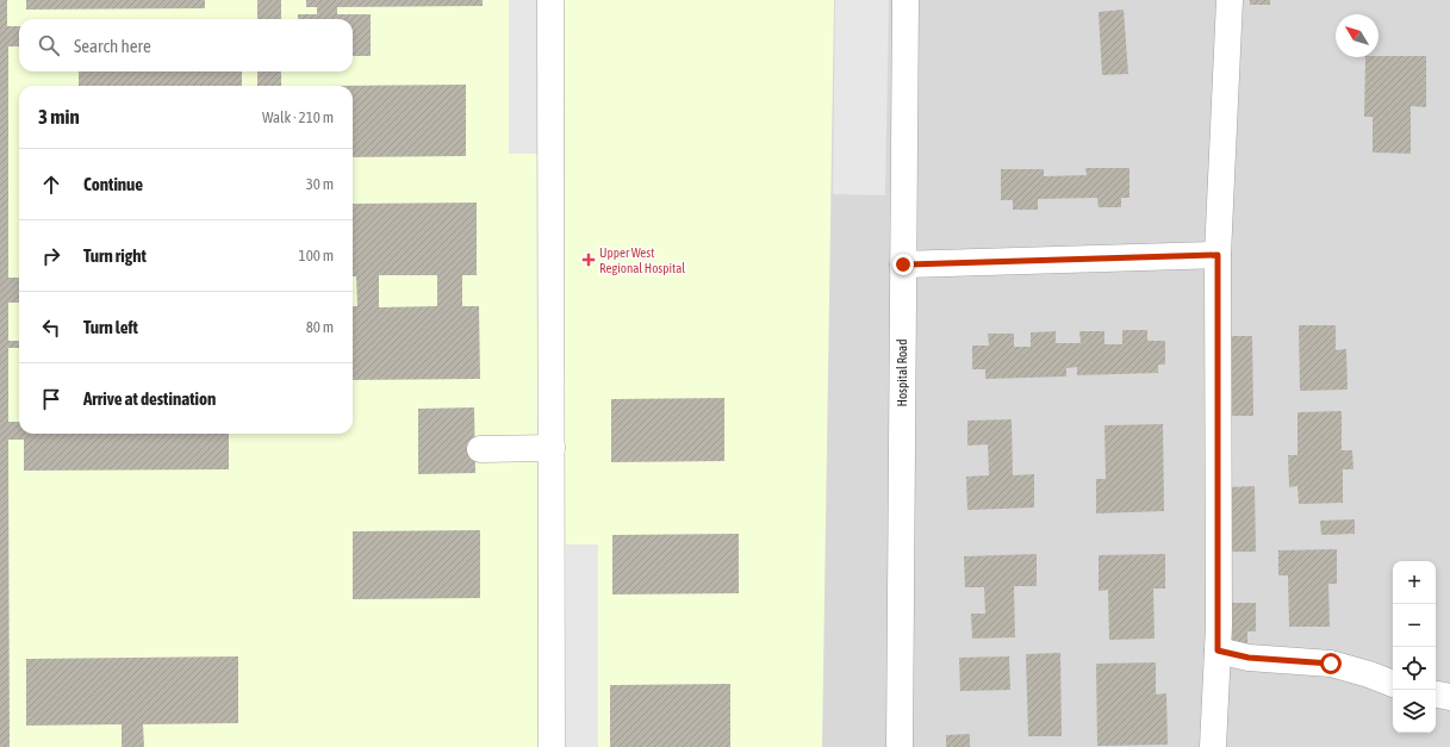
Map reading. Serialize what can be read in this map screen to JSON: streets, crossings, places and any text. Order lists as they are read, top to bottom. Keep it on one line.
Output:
{"streets":{"street":["Hospital Road"]},"places":{"health":["Upper West Regional Hospital"]},"north":"top left","page":{"search":"Search here","heading":["3 min","Walk · 210 m"],"list":[["Continue","30 m"],["Turn right","100 m"],["Turn left","80 m"],"Arrive at destination"],"map_buttons":["+","−"]}}
